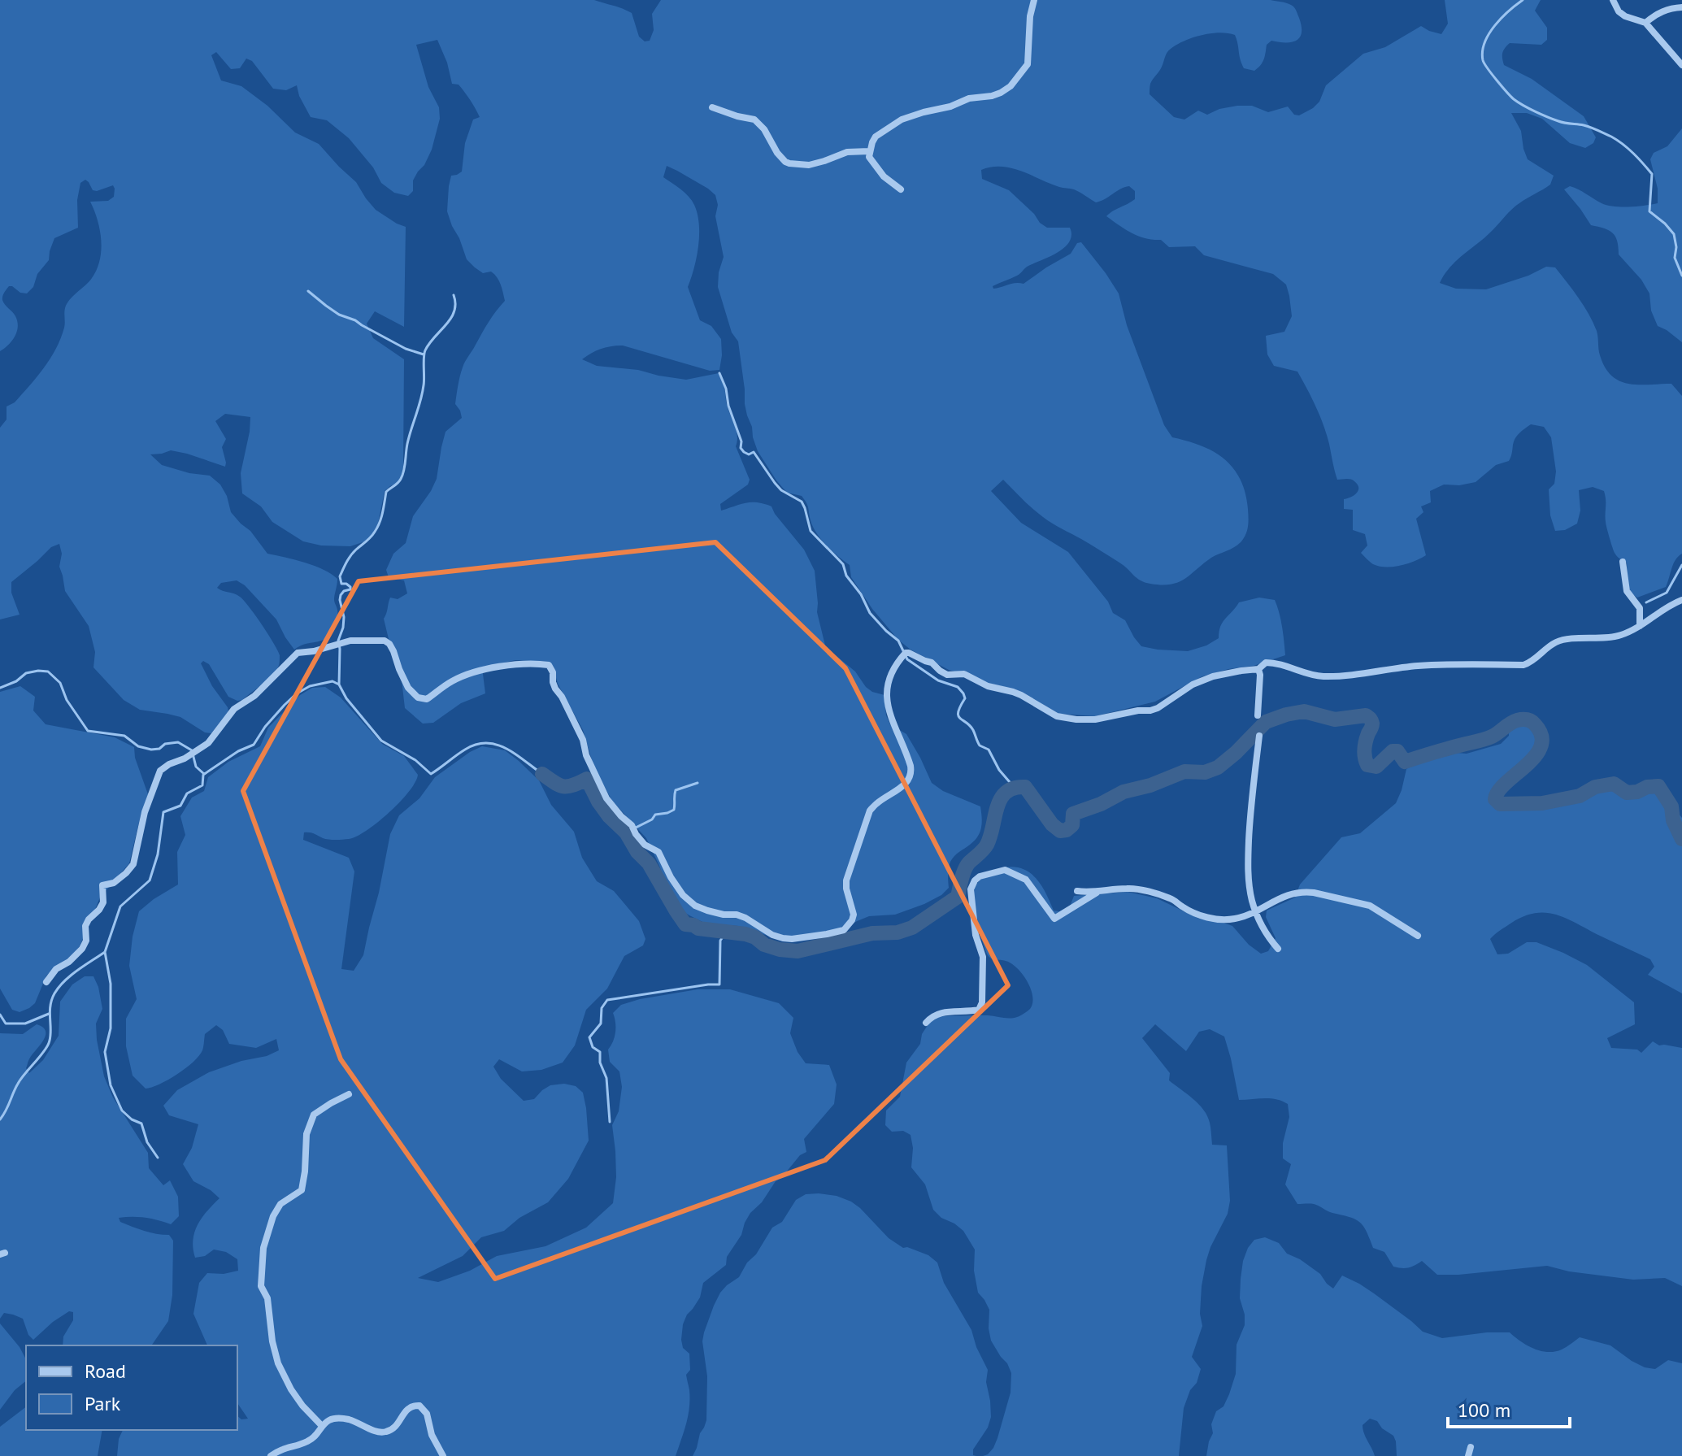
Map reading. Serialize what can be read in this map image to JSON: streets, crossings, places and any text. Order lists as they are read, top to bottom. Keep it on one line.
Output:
{"legend":["Road","Park"],"scale_bar":"100 m"}
